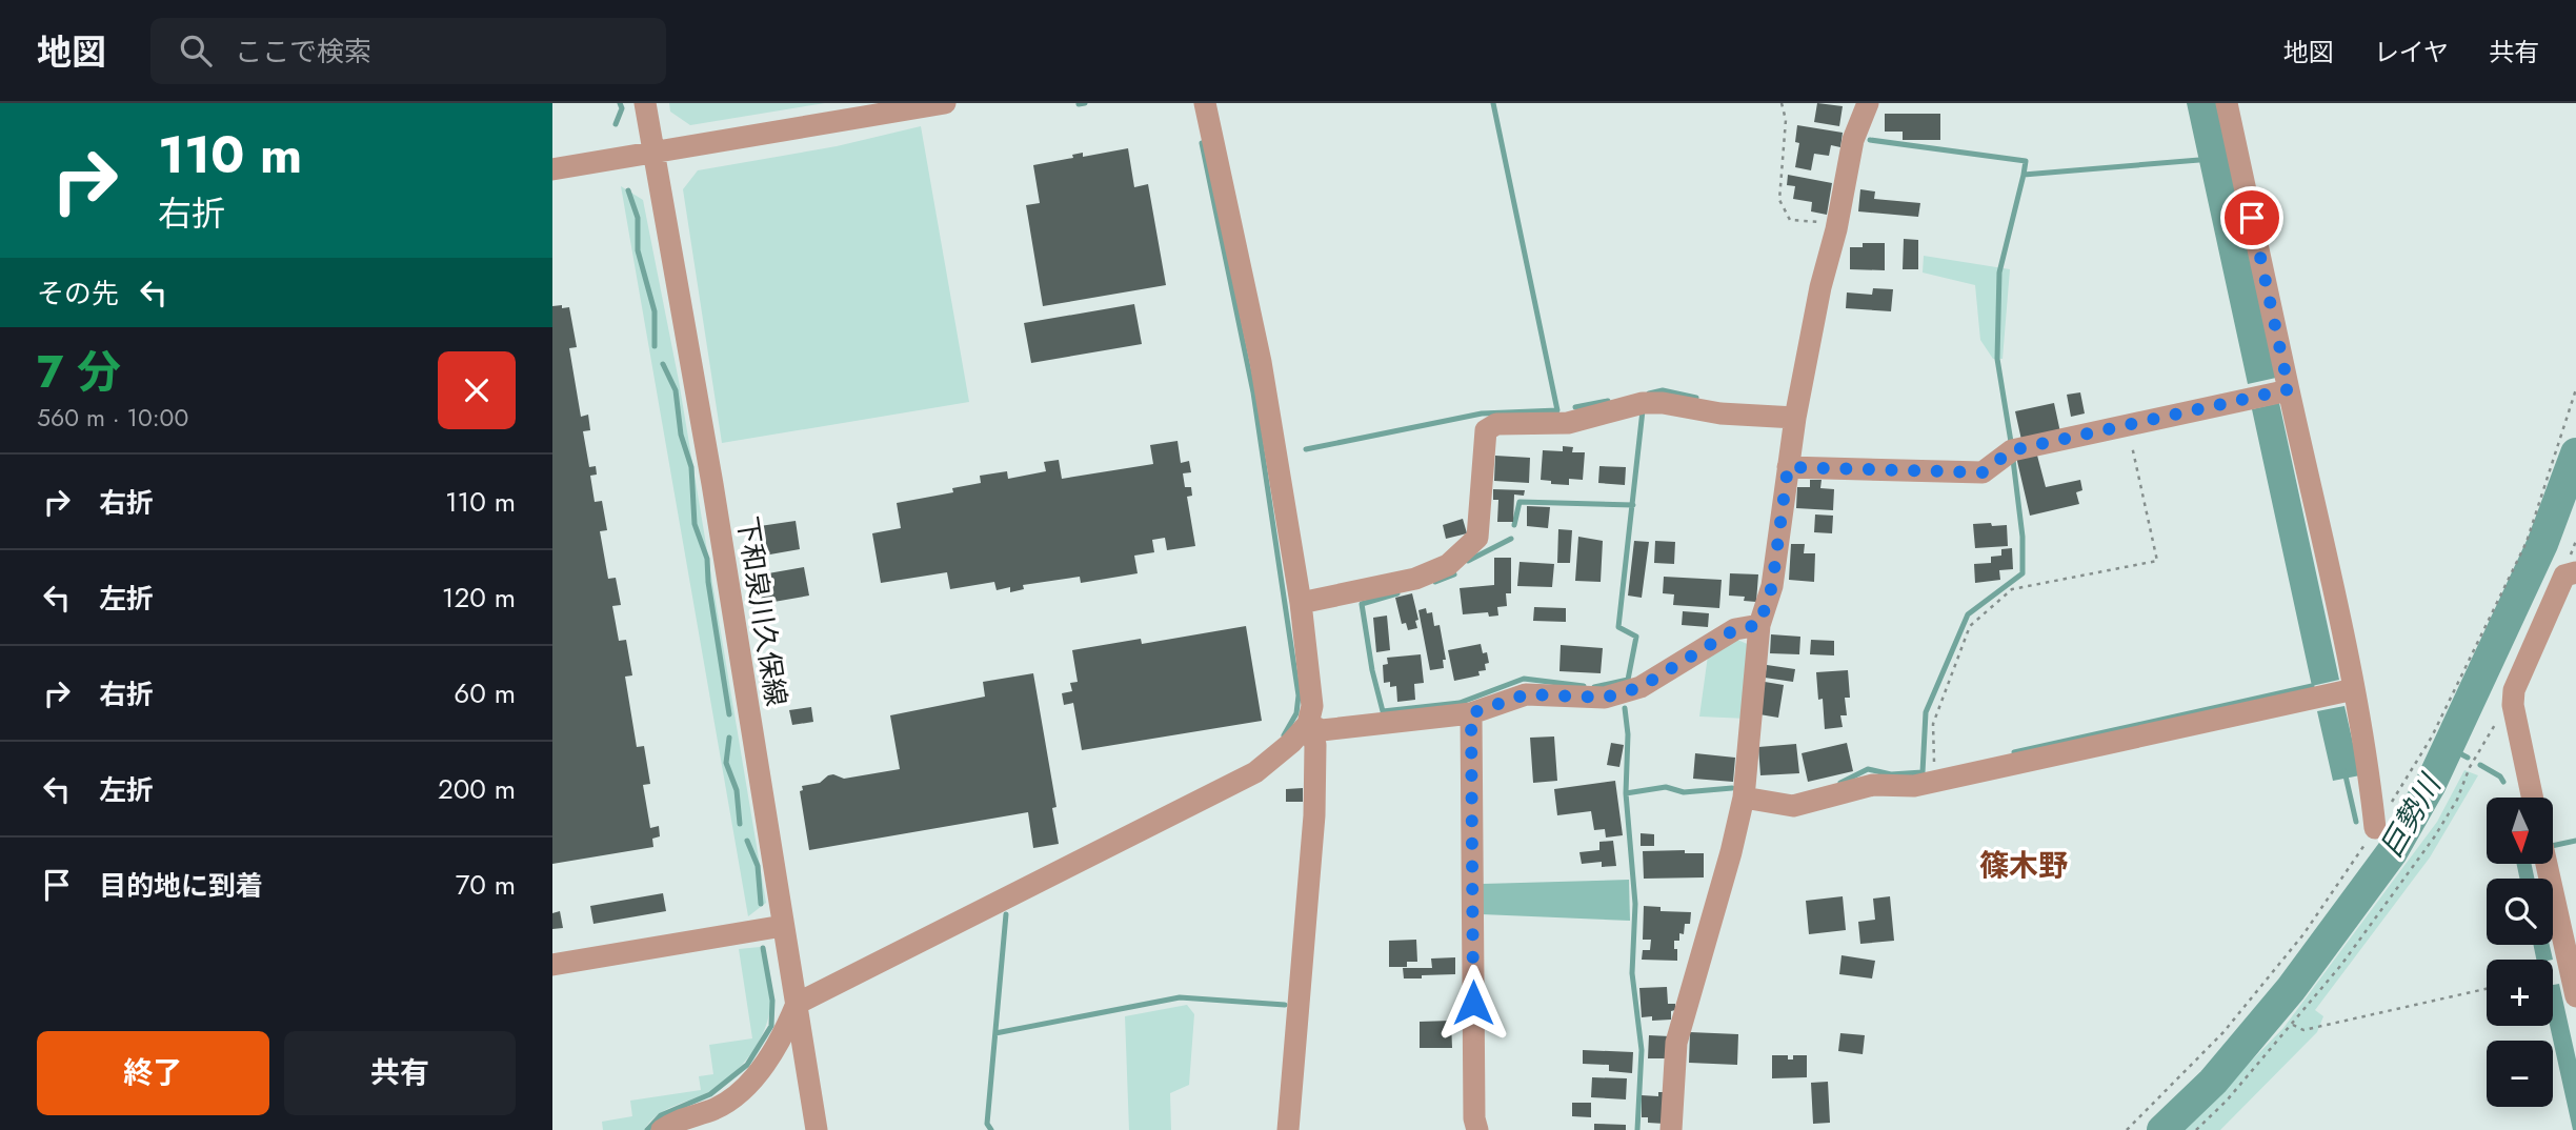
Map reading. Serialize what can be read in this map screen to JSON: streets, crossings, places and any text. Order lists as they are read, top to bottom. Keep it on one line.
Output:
{"streets":{"street":["下和泉川久保線"]},"districts":["篠木野"],"water":["巨勢川"],"north":"bottom","page":{"header":"地図","search":"ここで検索","nav":["地図","レイヤ","共有"],"turn":["110 m","右折"],"then":"その先","heading":["7 分","560 m · 10:00"],"list":[{"name":"右折","value":"110 m"},{"name":"左折","value":"120 m"},{"name":"右折","value":"60 m"},{"name":"左折","value":"200 m"},{"name":"目的地に到着","value":"70 m"}],"map_buttons":["+","−"],"buttons":["終了","共有"]}}
